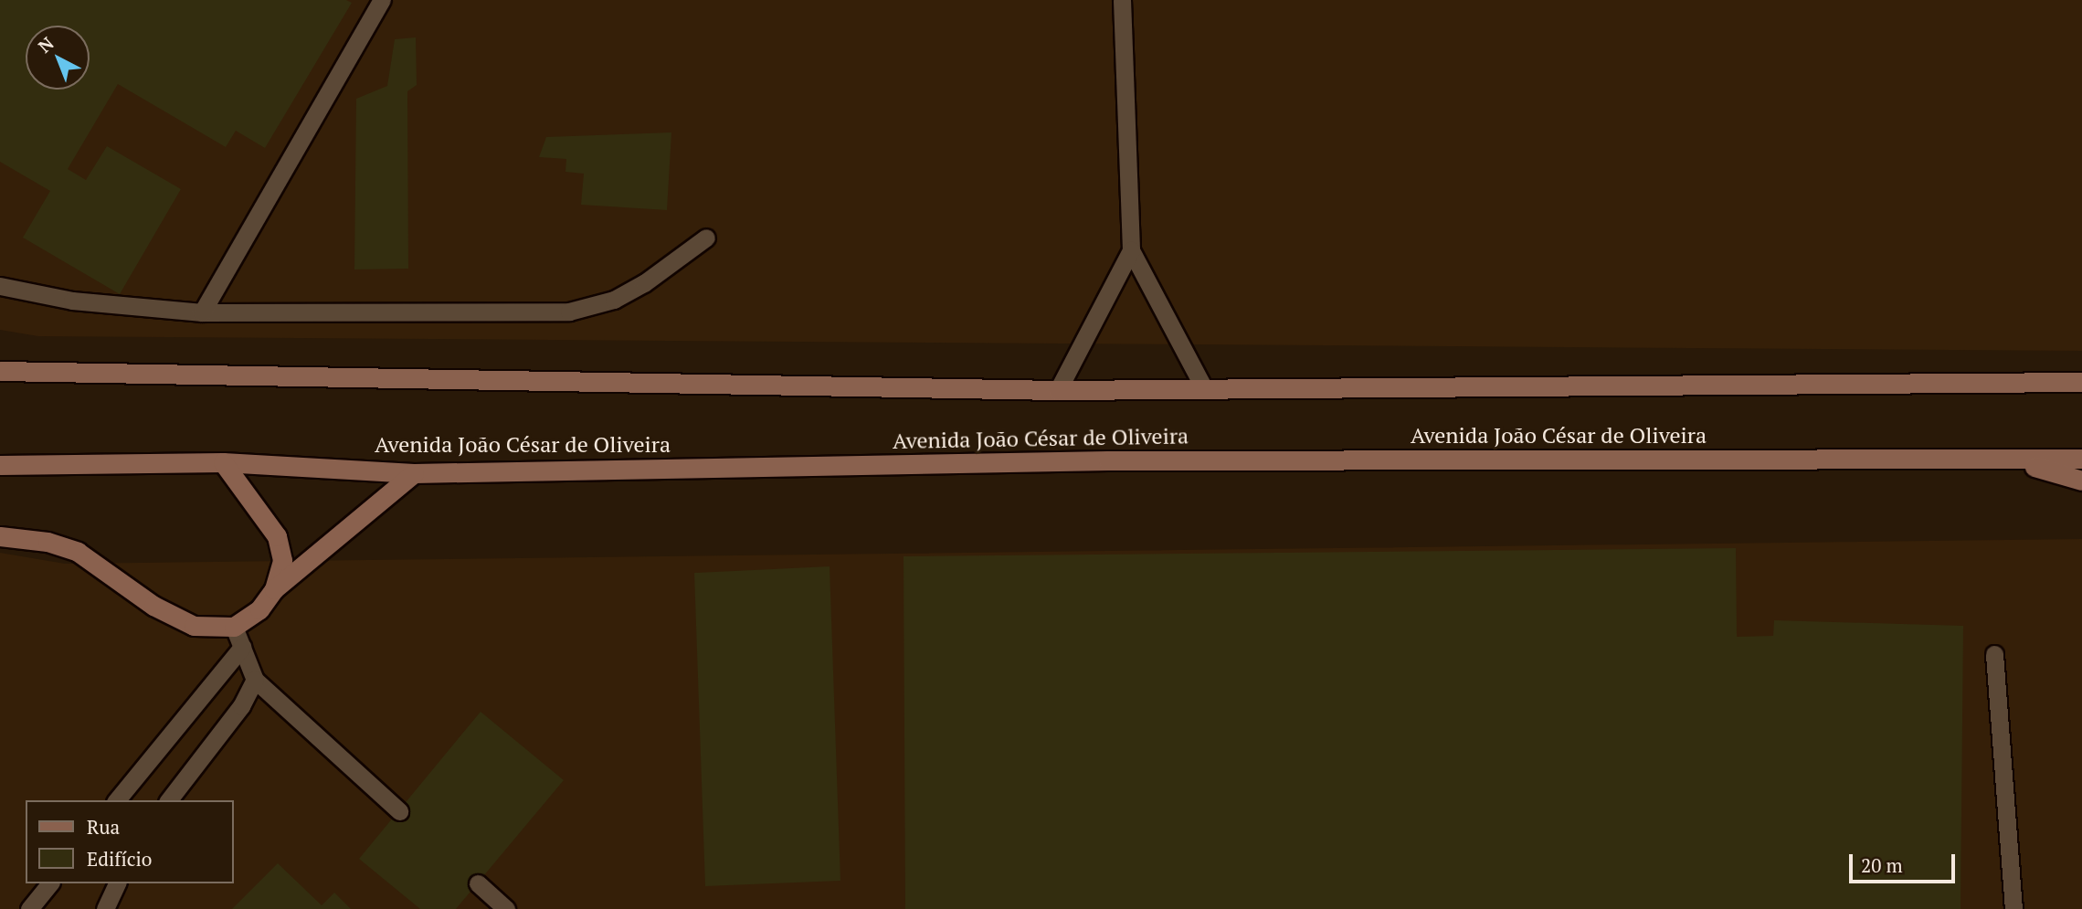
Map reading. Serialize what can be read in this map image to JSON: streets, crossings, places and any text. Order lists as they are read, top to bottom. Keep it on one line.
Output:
{"streets":{"main road":["Avenida João César de Oliveira"]},"legend":["Rua","Edifício"],"scale_bar":"20 m","north":"top left"}
